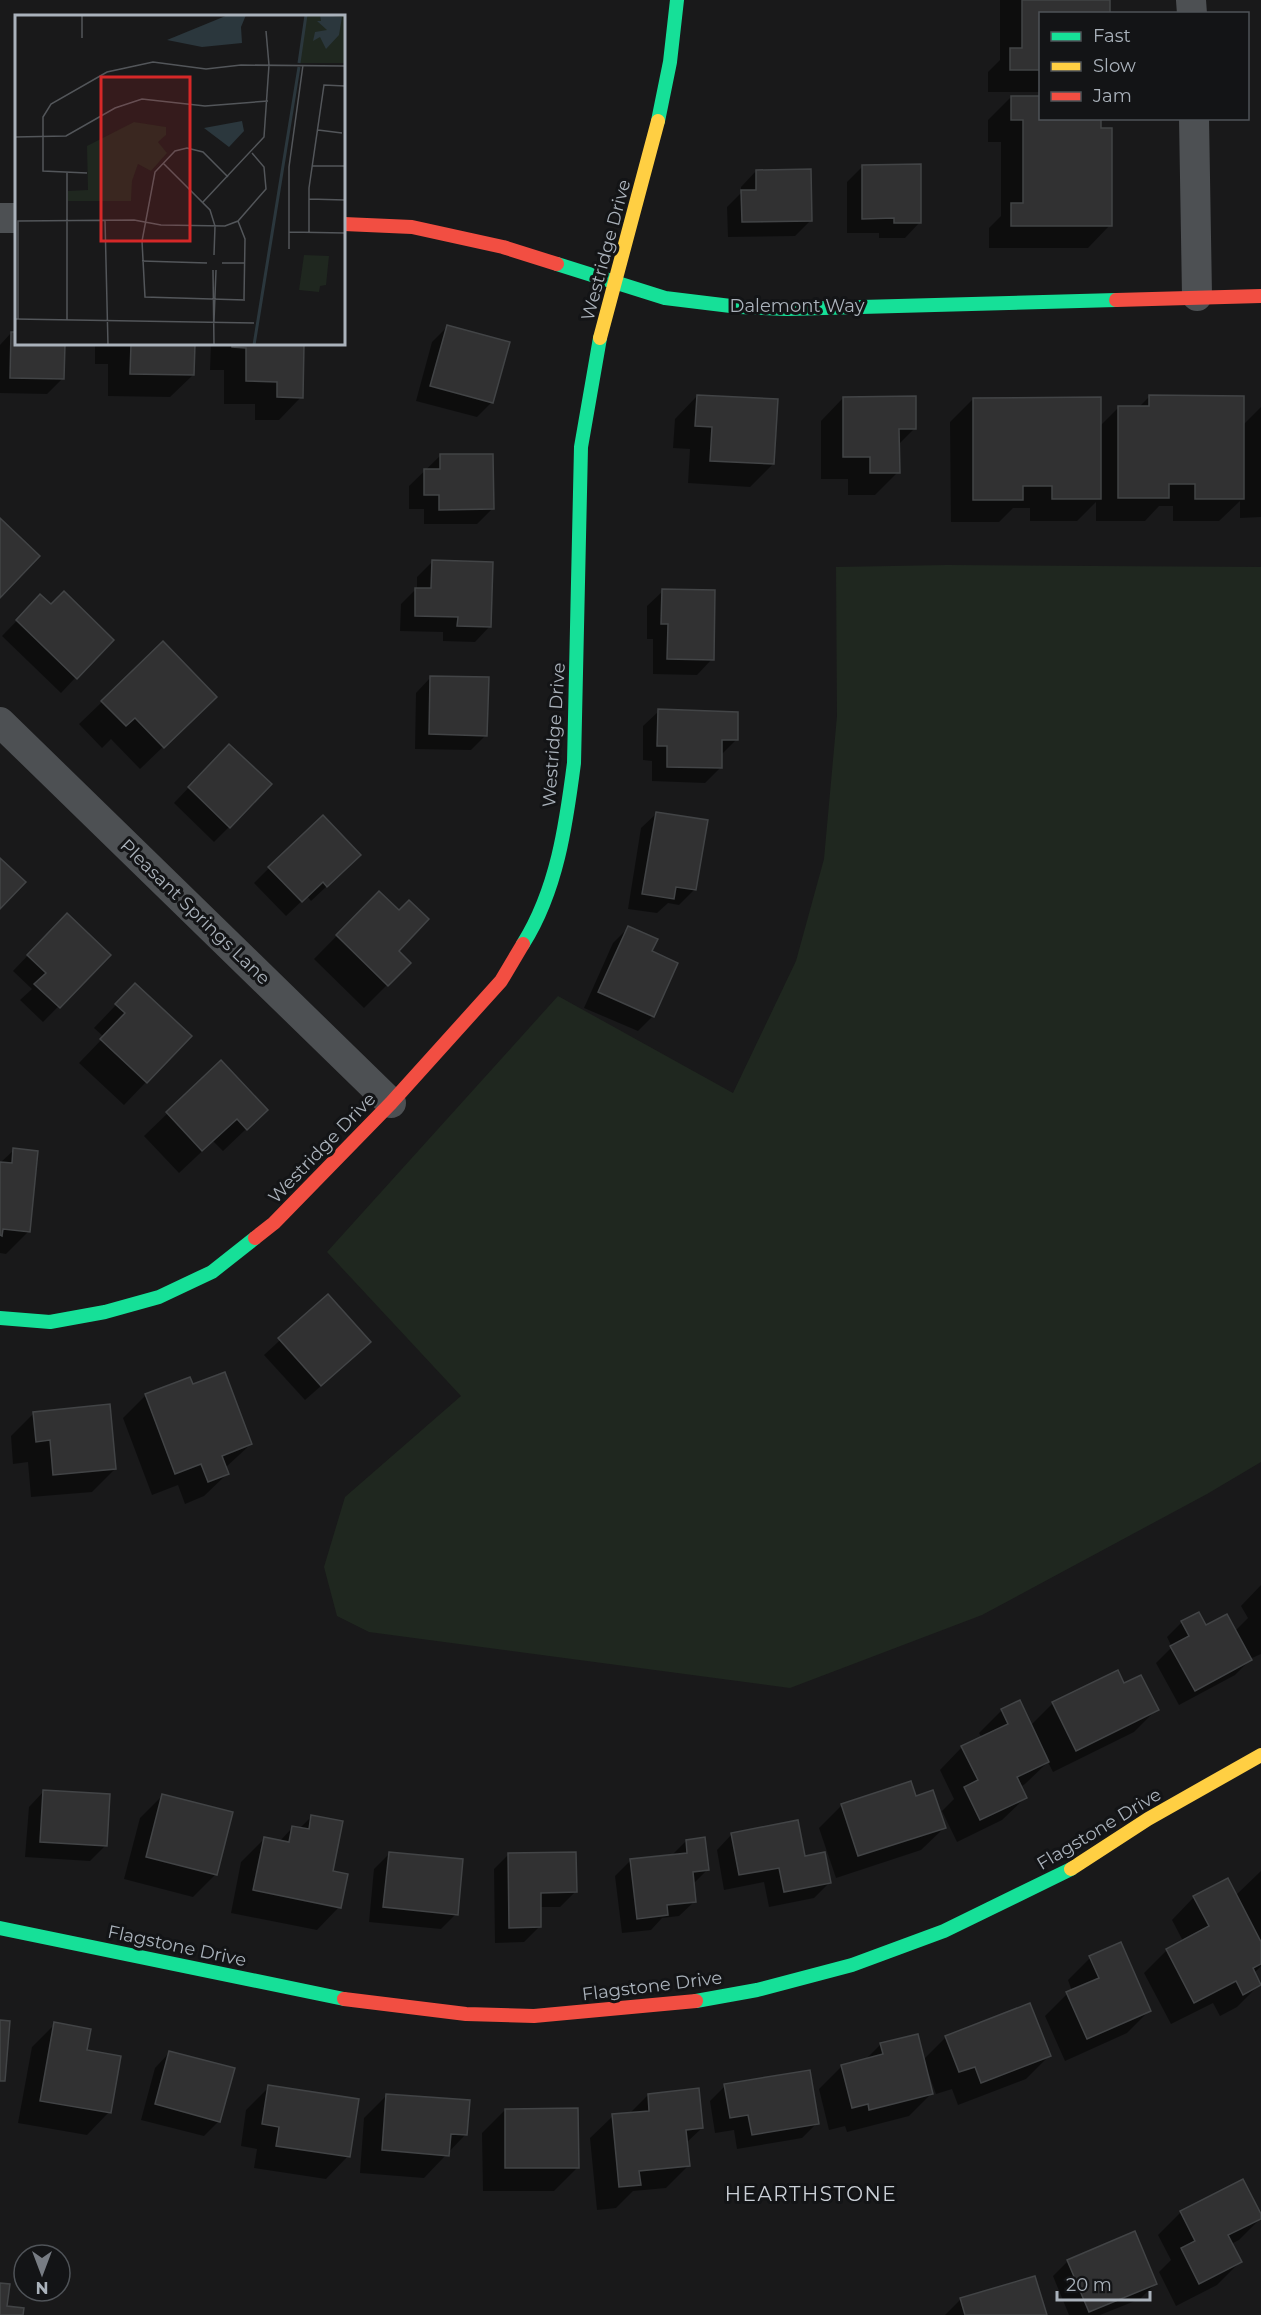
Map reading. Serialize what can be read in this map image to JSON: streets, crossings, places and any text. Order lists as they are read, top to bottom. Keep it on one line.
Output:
{"streets":{"street":["Westridge Drive","Dalemont Way","Pleasant Springs Lane","Flagstone Drive"]},"crossings":[["Westridge Drive","Dalemont Way"],["Westridge Drive","Pleasant Springs Lane"]],"districts":["HEARTHSTONE"],"legend":["Fast","Slow","Jam"],"scale_bar":"20 m","north":"bottom"}
